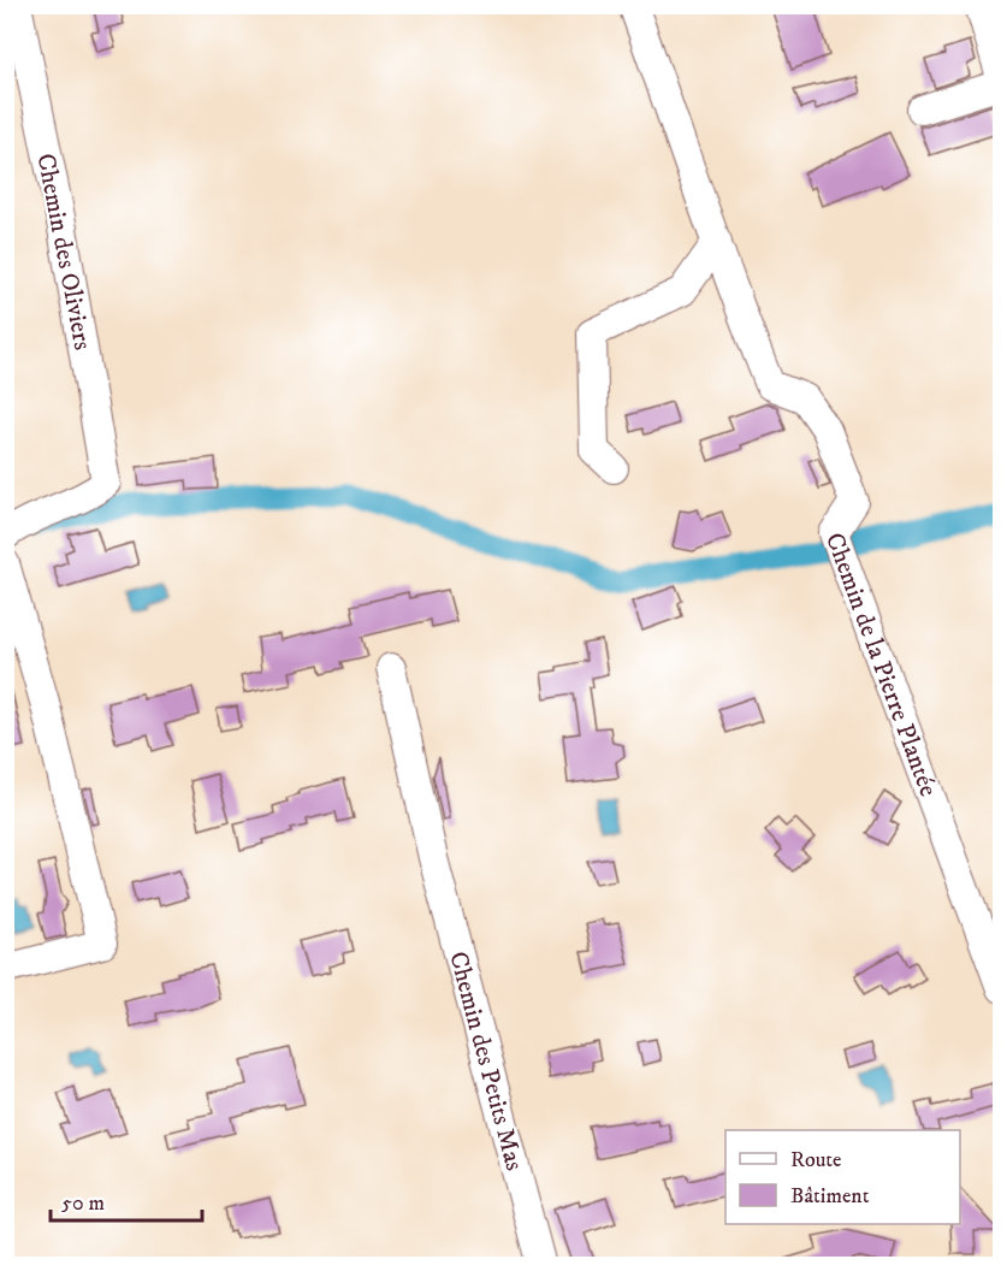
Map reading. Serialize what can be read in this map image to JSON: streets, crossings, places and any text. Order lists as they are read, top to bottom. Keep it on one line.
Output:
{"streets":{"street":["Chemin des Oliviers","Chemin de la Pierre Plantée","Chemin des Petits Mas"]},"legend":["Route","Bâtiment"],"scale_bar":"50 m"}
